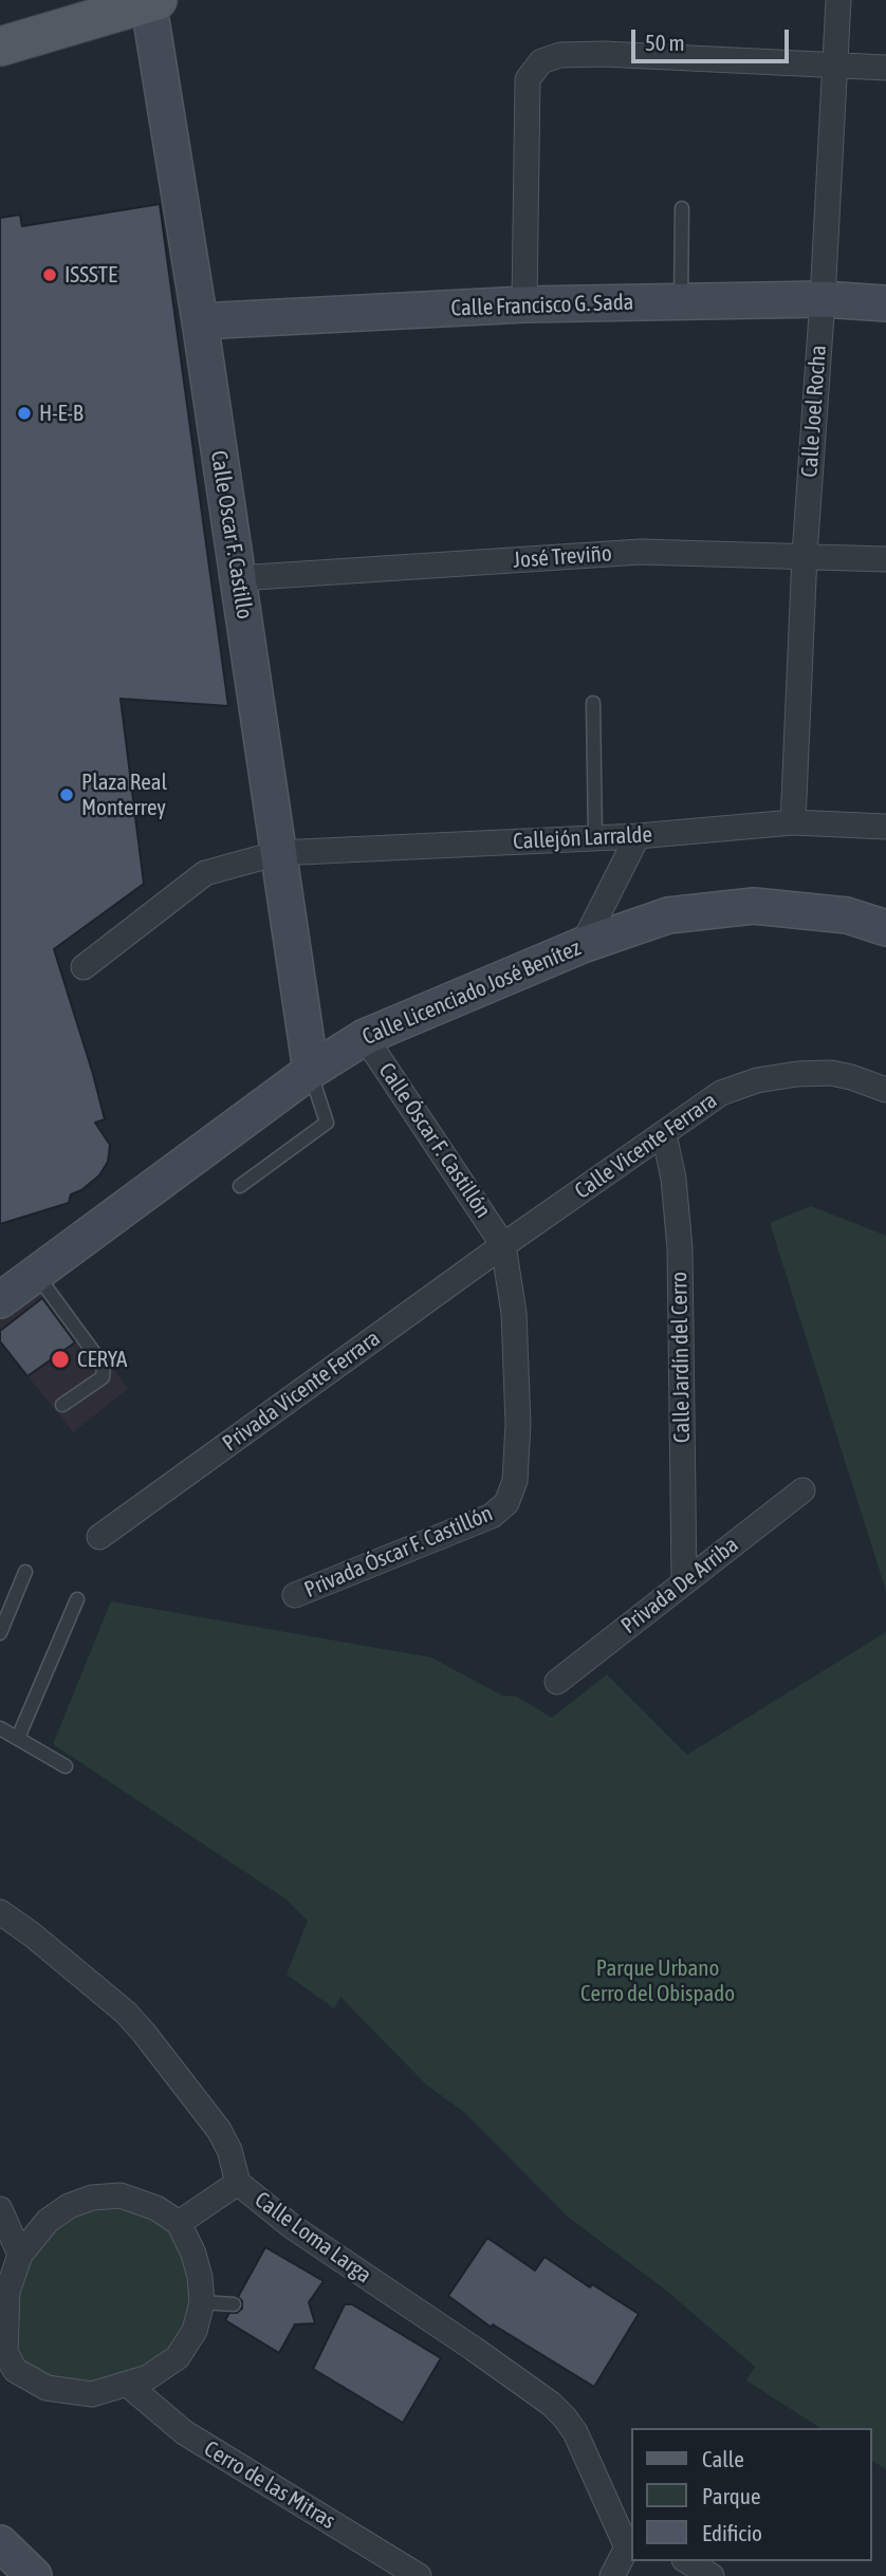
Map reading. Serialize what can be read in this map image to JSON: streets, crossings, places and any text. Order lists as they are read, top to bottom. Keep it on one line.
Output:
{"streets":{"street":["Calle Francisco G. Sada","Calle Joel Rocha","Calle Oscar F. Castillo","José Treviño","Callejón Larralde","Calle Licenciado José Benítez","Calle Óscar F. Castillón","Calle Vicente Ferrara","Calle Jardín del Cerro","Privada Vicente Ferrara","Privada Óscar F. Castillón","Privada De Arriba","Calle Loma Larga","Cerro de las Mitras"]},"crossings":[["Calle Francisco G. Sada","Calle Joel Rocha"],["Calle Francisco G. Sada","Calle Oscar F. Castillo"],["Calle Joel Rocha","José Treviño"],["Calle Joel Rocha","Callejón Larralde"],["Calle Oscar F. Castillo","José Treviño"],["Calle Oscar F. Castillo","Callejón Larralde"],["Calle Oscar F. Castillo","Calle Licenciado José Benítez"],["Calle Licenciado José Benítez","Calle Óscar F. Castillón"],["Calle Óscar F. Castillón","Calle Vicente Ferrara"],["Calle Óscar F. Castillón","Privada Vicente Ferrara"],["Calle Óscar F. Castillón","Privada Óscar F. Castillón"],["Calle Vicente Ferrara","Calle Jardín del Cerro"],["Calle Vicente Ferrara","Privada Vicente Ferrara"],["Calle Vicente Ferrara","Privada Óscar F. Castillón"],["Calle Jardín del Cerro","Privada De Arriba"],["Privada Vicente Ferrara","Privada Óscar F. Castillón"]],"parks":["Parque Urbano Cerro del Obispado"],"places":["ISSSTE","H-E-B","Plaza Real Monterrey","CERYA"],"legend":["Calle","Parque","Edificio"],"scale_bar":"50 m"}
